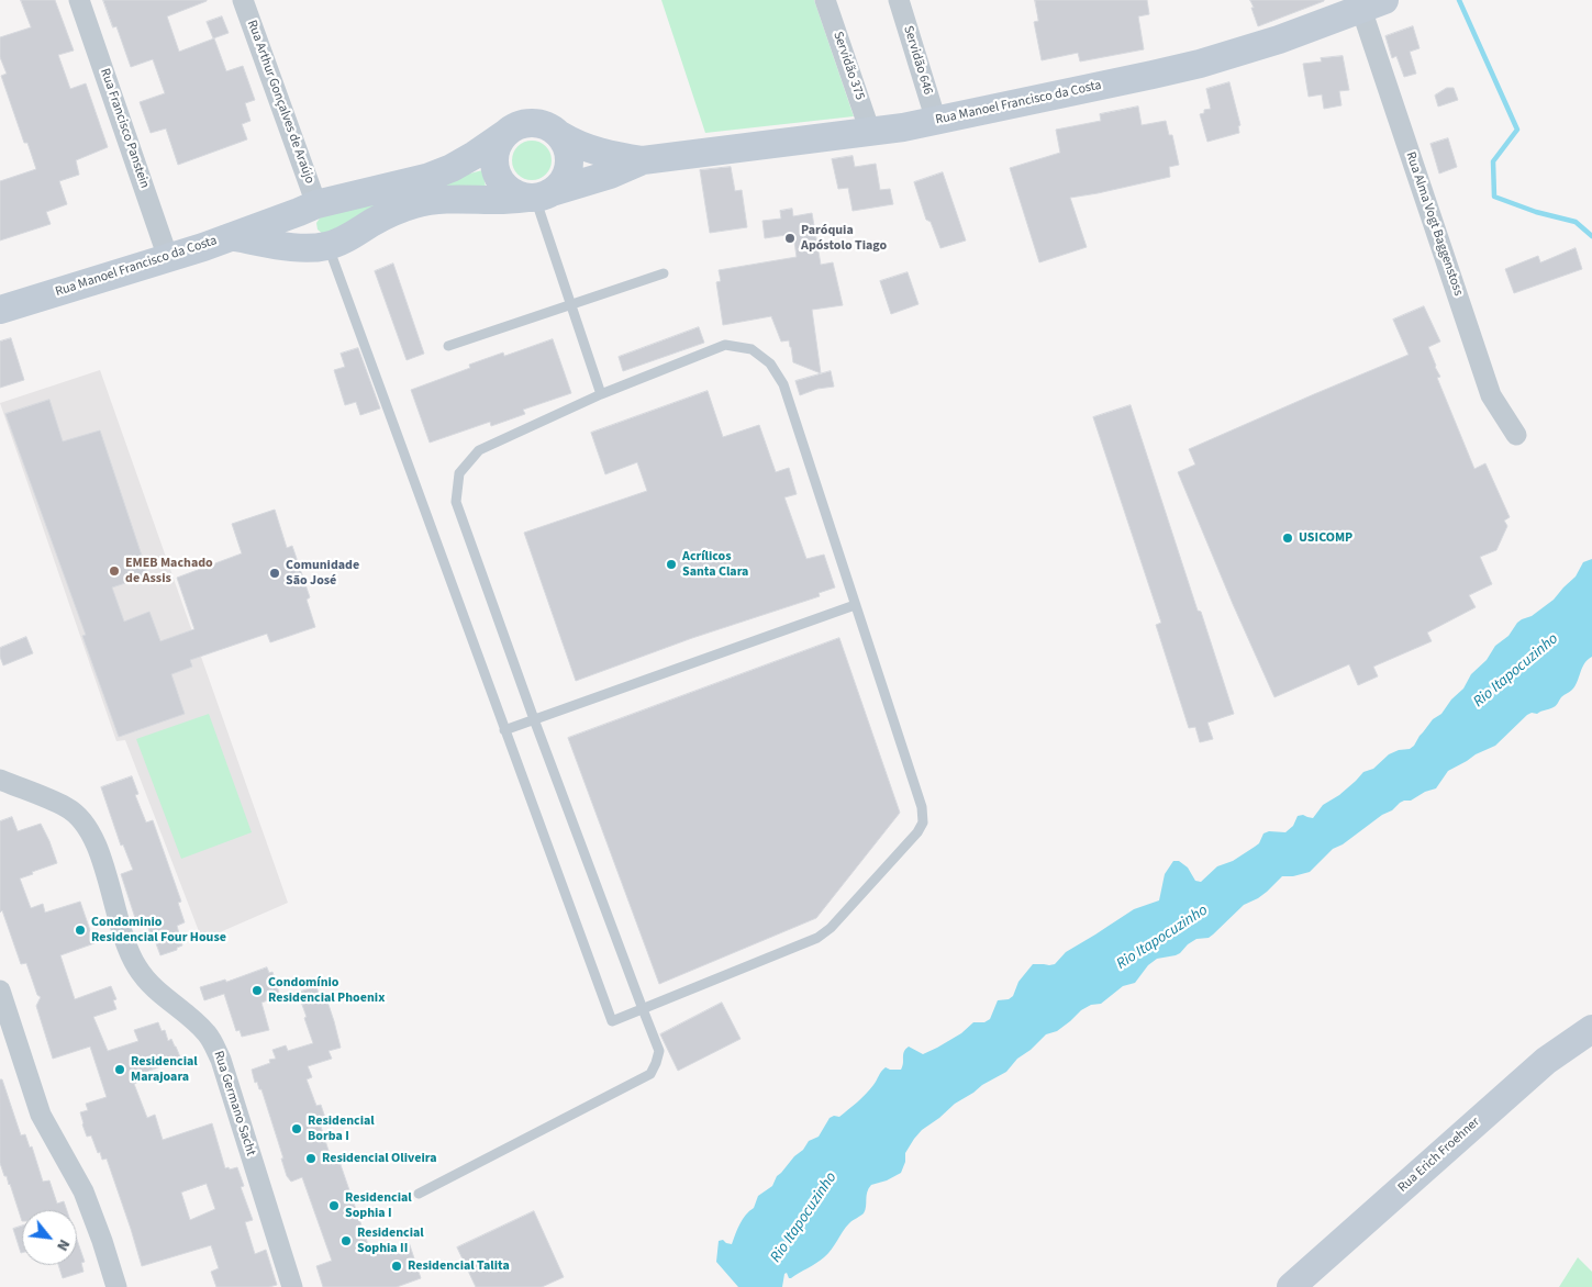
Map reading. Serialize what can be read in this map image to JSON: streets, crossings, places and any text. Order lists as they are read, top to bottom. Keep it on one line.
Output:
{"streets":{"main road":["Rua Manoel Francisco da Costa","Rua Erich Froehner"],"street":["Servidão 646","Servidão 375","Rua Arthur Gonçalves de Araújo","Rua Francisco Panstein","Rua Alma Vogt Baggenstoss","Rua Germano Sacht"]},"crossings":[["Servidão 646","Rua Manoel Francisco da Costa"],["Servidão 375","Rua Manoel Francisco da Costa"],["Rua Manoel Francisco da Costa","Rua Francisco Panstein"],["Rua Manoel Francisco da Costa","Rua Alma Vogt Baggenstoss"]],"water":["Rio Itapocuzinho"],"places":["Paróquia Apóstolo Tiago","USICOMP","Acrílicos Santa Clara","EMEB Machado de Assis","Comunidade São José","Condominio Residencial Four House","Condomínio Residencial Phoenix","Residencial Marajoara","Residencial Borba I","Residencial Oliveira","Residencial Sophia I","Residencial Sophia II","Residencial Talita"],"north":"bottom right"}
